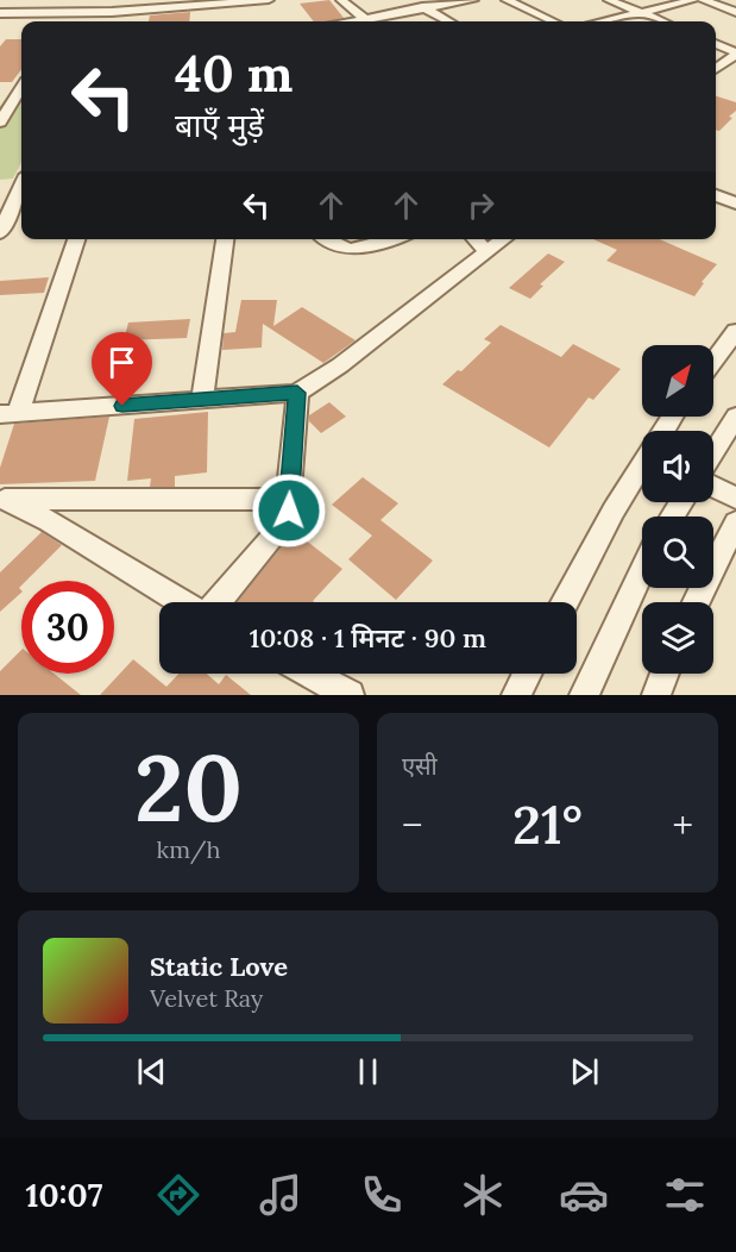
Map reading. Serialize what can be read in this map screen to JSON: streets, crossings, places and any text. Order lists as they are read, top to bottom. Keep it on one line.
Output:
{"north":"top right","page":{"turn":["40 m","बाएँ मुड़ें"],"limit":"30","trip":"10:08 · 1 मिनट · 90 m","tile":[["20","km/h"],"एसी"],"heat":["−","21°","+"],"song":["Static Love","Velvet Ray"],"tabs":"10:07"}}
